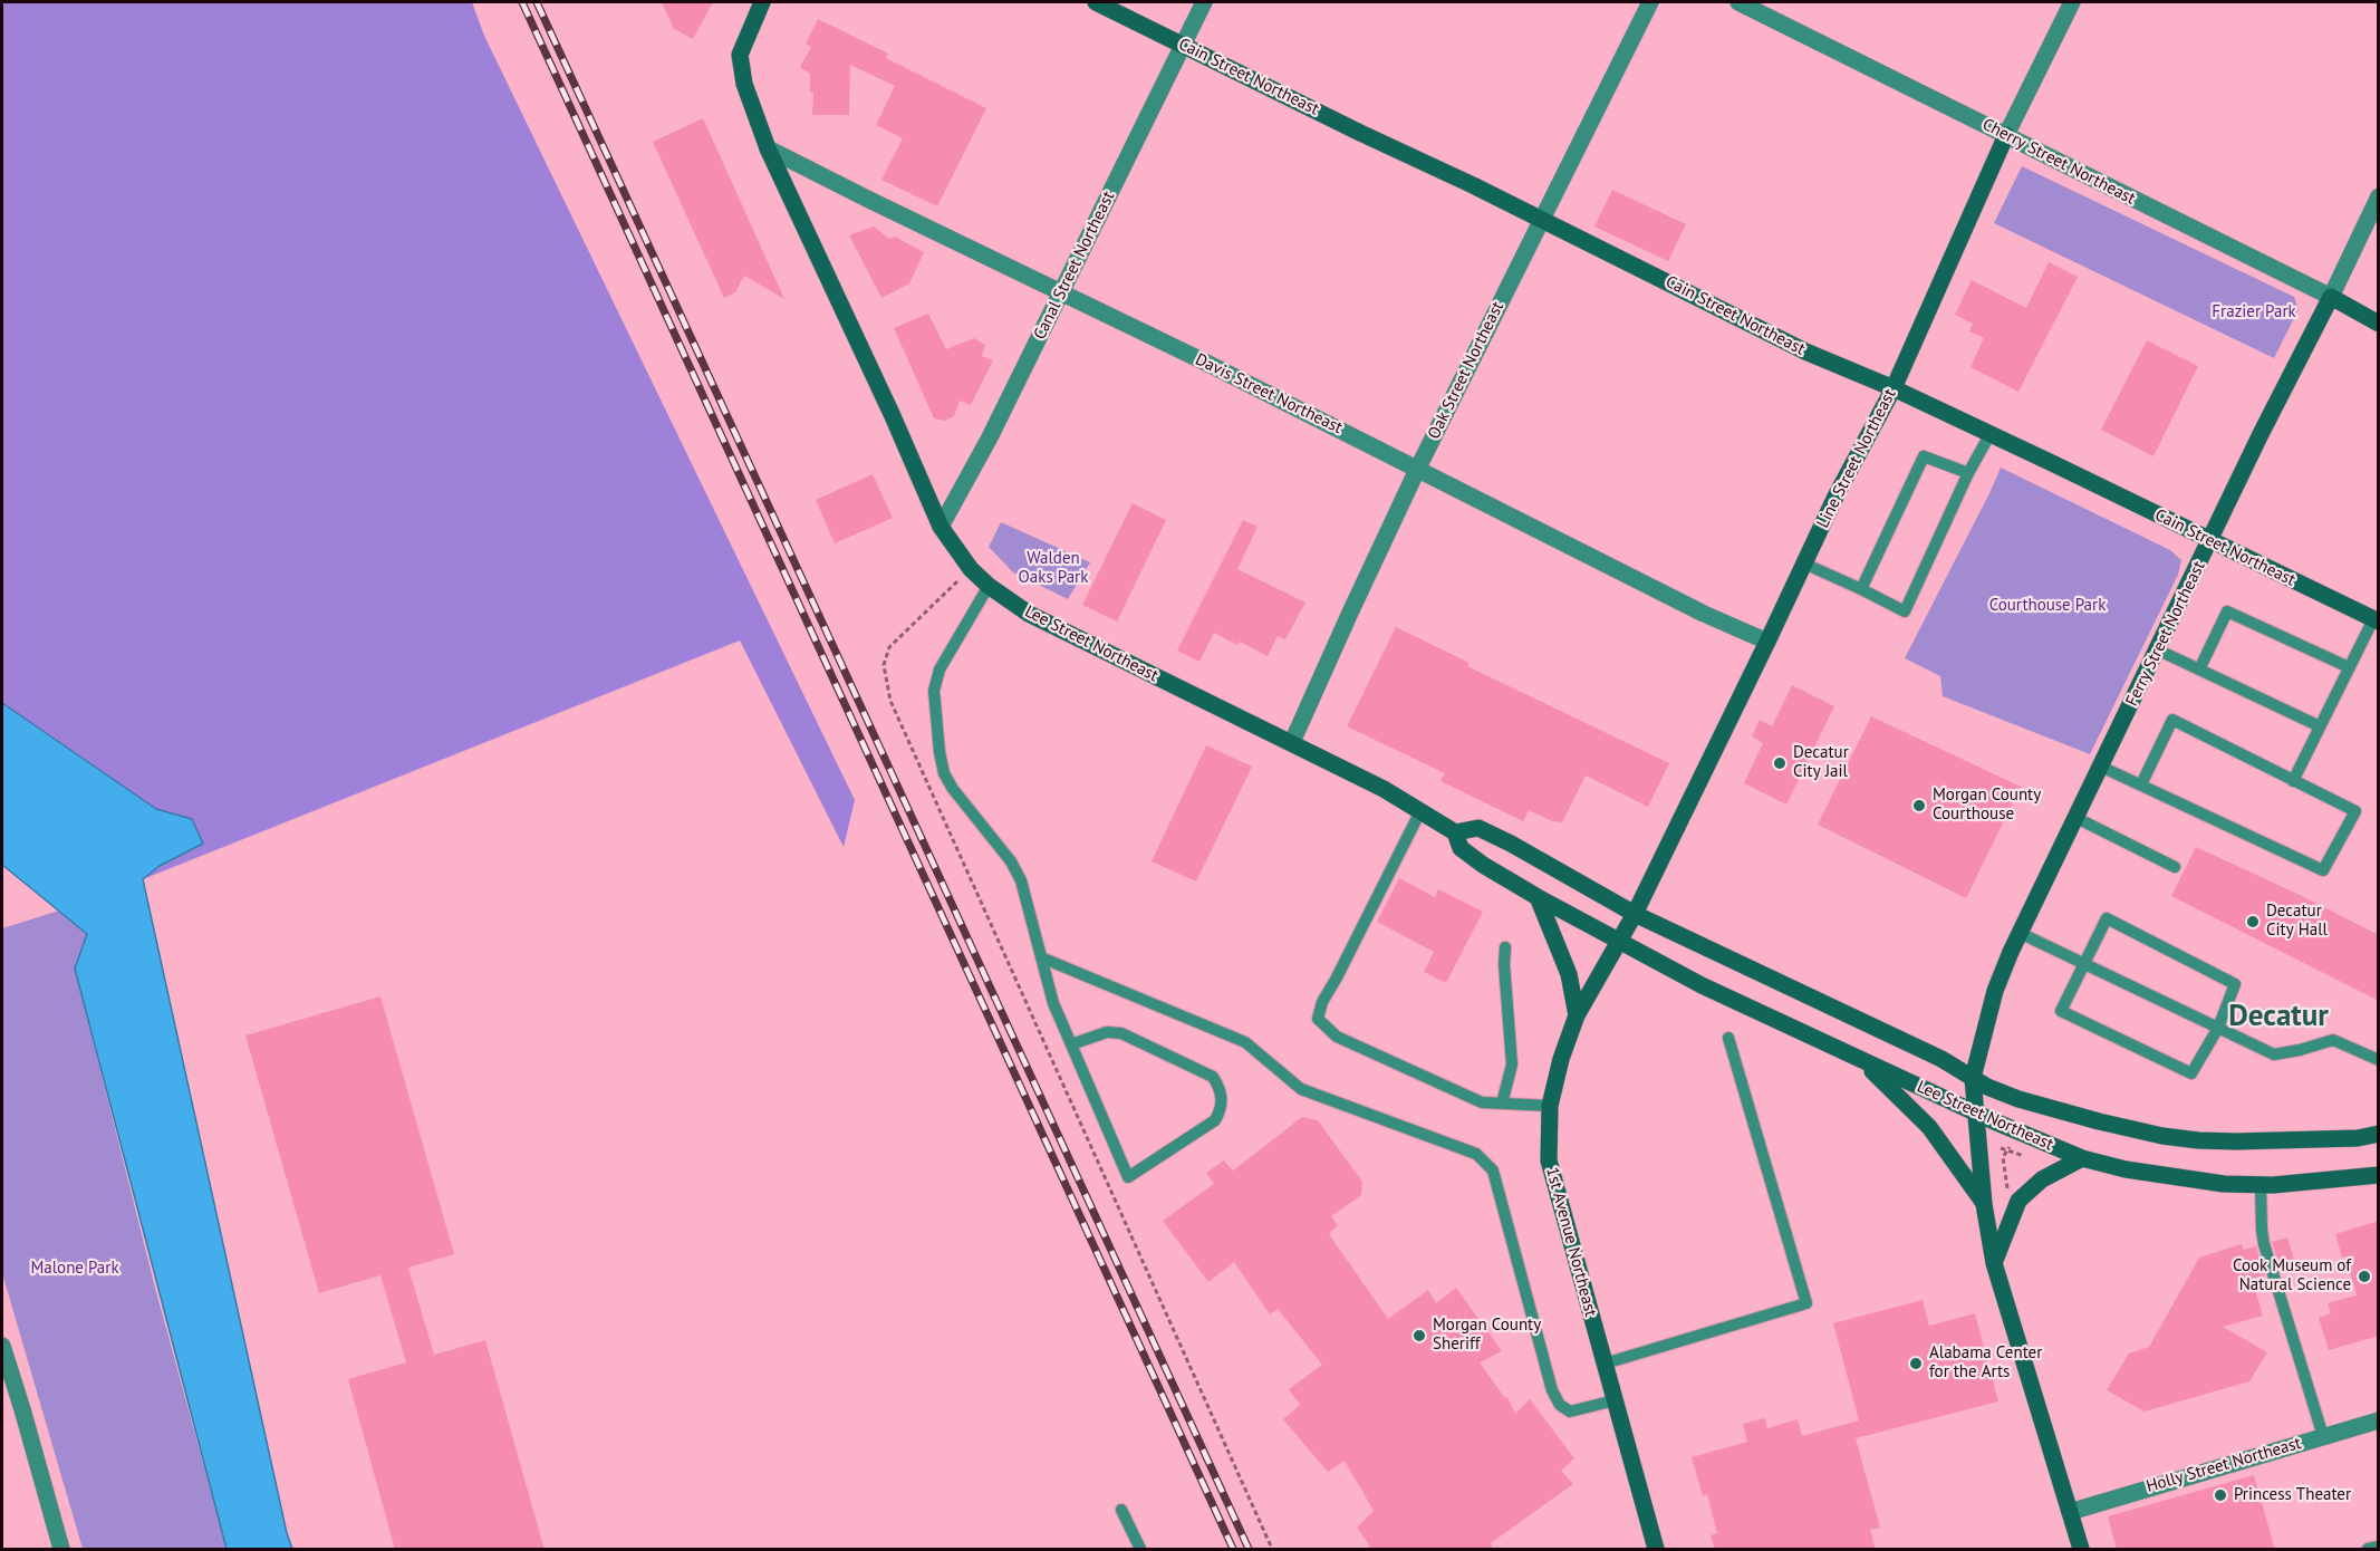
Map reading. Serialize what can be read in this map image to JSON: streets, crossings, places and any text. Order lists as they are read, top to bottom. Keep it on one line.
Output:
{"streets":{"street":["Cain Street Northeast","Cherry Street Northeast","Canal Street Northeast","Oak Street Northeast","Davis Street Northeast","Line Street Northeast","Ferry Street Northeast","Lee Street Northeast","1st Avenue Northeast","Holly Street Northeast"]},"crossings":[["Cain Street Northeast","Canal Street Northeast"],["Cain Street Northeast","Oak Street Northeast"],["Cain Street Northeast","Line Street Northeast"],["Cain Street Northeast","Ferry Street Northeast"],["Cherry Street Northeast","Line Street Northeast"],["Cherry Street Northeast","Ferry Street Northeast"],["Canal Street Northeast","Davis Street Northeast"],["Canal Street Northeast","Lee Street Northeast"],["Oak Street Northeast","Davis Street Northeast"],["Oak Street Northeast","Lee Street Northeast"],["Davis Street Northeast","Line Street Northeast"],["Davis Street Northeast","Lee Street Northeast"],["Line Street Northeast","Lee Street Northeast"],["Ferry Street Northeast","Lee Street Northeast"],["Ferry Street Northeast","Holly Street Northeast"],["Lee Street Northeast","1st Avenue Northeast"]],"districts":["Decatur"],"parks":["Frazier Park","Walden Oaks Park","Courthouse Park","Malone Park"],"places":["Decatur City Jail","Morgan County Courthouse","Decatur City Hall","Cook Museum of Natural Science","Morgan County Sheriff","Alabama Center for the Arts","Princess Theater"]}
